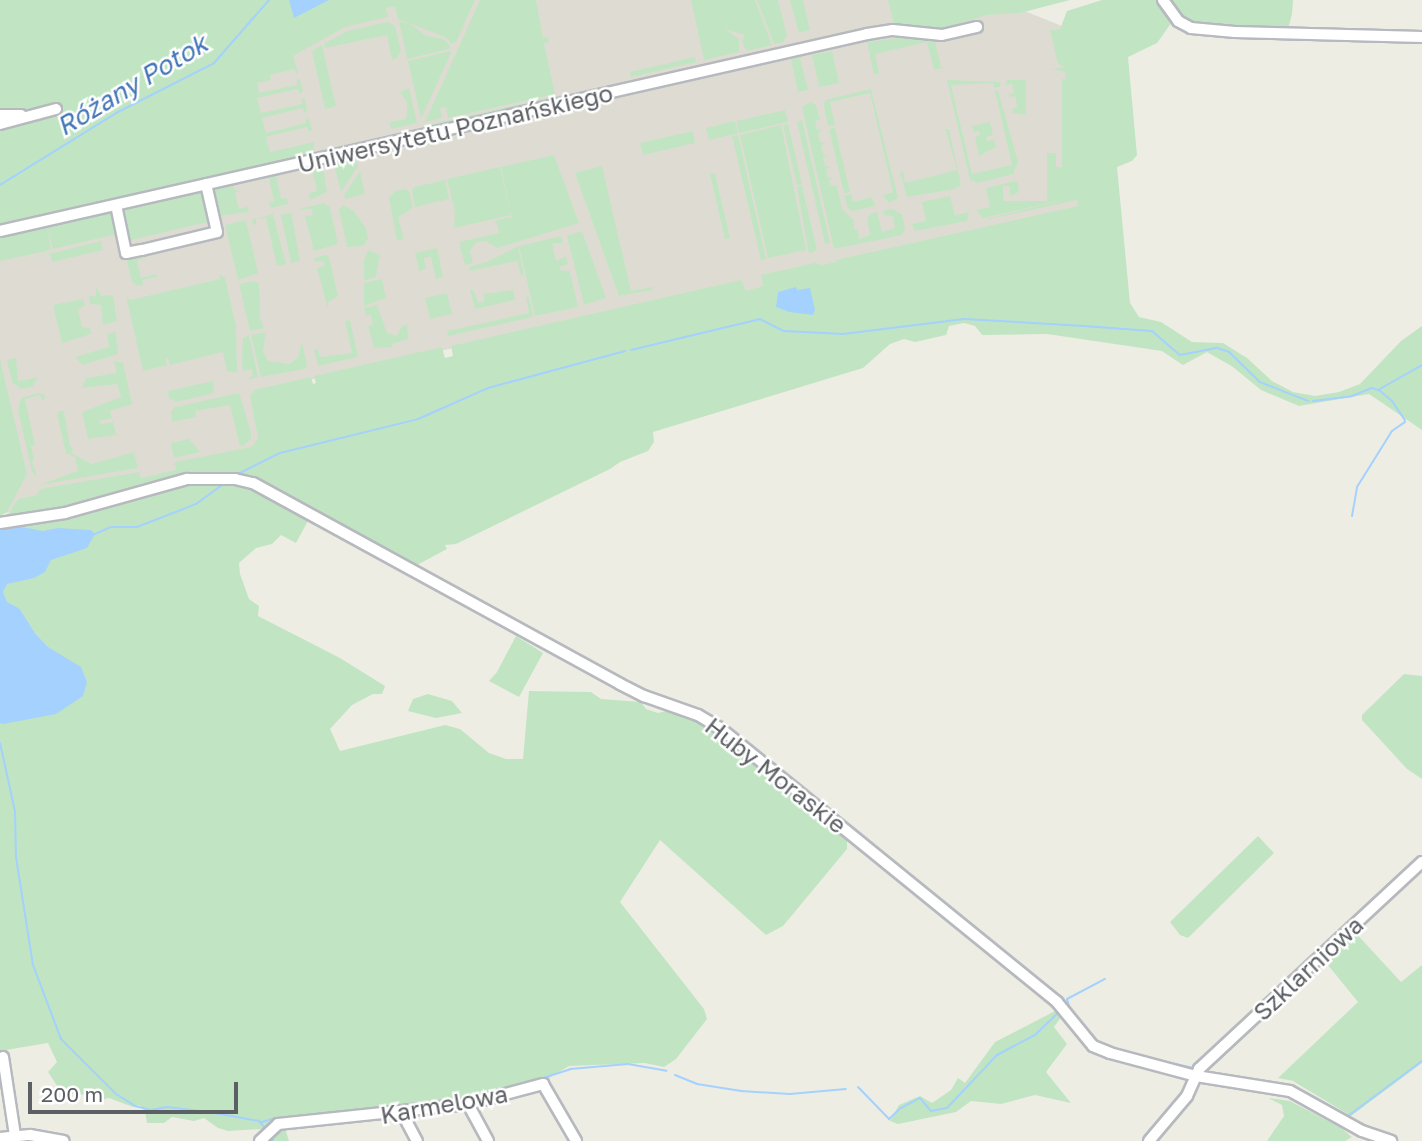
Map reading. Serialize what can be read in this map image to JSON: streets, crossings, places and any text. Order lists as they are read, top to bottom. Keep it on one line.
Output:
{"streets":{"street":["Uniwersytetu Poznańskiego","Huby Moraskie","Szklarniowa","Karmelowa"]},"crossings":[["Huby Moraskie","Szklarniowa"]],"water":["Różany Potok"],"scale_bar":"200 m"}
